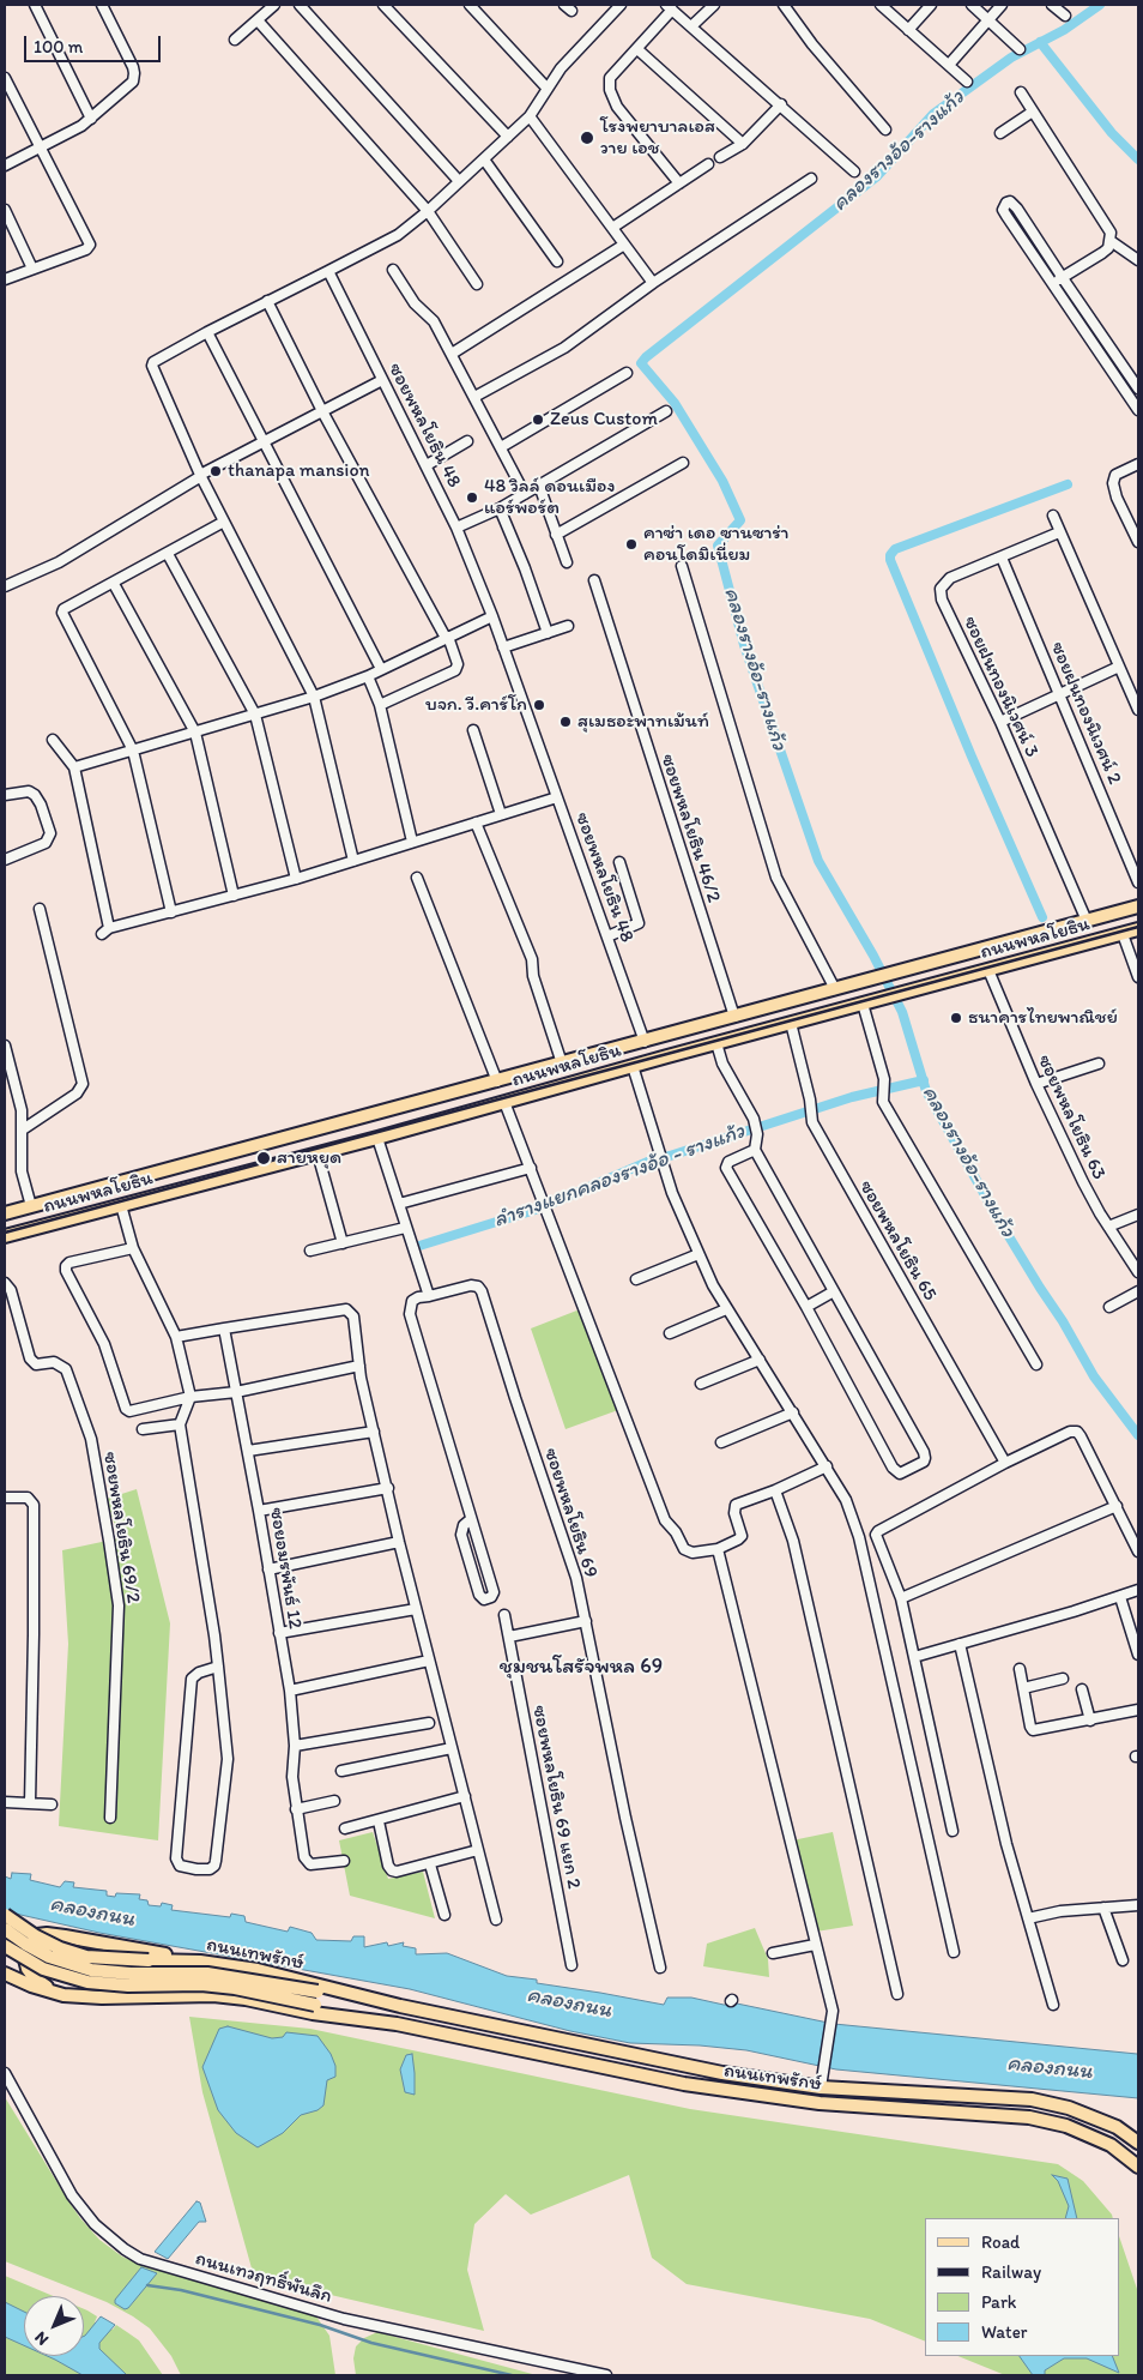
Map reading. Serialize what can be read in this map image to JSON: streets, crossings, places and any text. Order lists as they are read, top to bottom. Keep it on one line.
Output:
{"streets":{"main road":["ถนนพหลโยธิน","ถนนเทพรักษ์"],"street":["ซอยพหลโยธิน 48","ซอยฝนทองนิเวศน์ 3","ซอยฝนทองนิเวศน์ 2","ซอยพหลโยธิน 46/2","ซอยพหลโยธิน 63","ซอยพหลโยธิน 65","ซอยพหลโยธิน 69","ซอยพหลโยธิน 69/2","ซอยอมรพันธ์ 12","ซอยพหลโยธิน 69 แยก 2","ถนนเทวฤทธิ์พันลึก"]},"crossings":[["ซอยพหลโยธิน 48","ถนนพหลโยธิน"],["ซอยฝนทองนิเวศน์ 3","ซอยฝนทองนิเวศน์ 2"],["ซอยฝนทองนิเวศน์ 3","ถนนพหลโยธิน"],["ซอยพหลโยธิน 46/2","ถนนพหลโยธิน"],["ถนนพหลโยธิน","ซอยพหลโยธิน 63"],["ถนนพหลโยธิน","ซอยพหลโยธิน 65"]],"districts":["ชุมชนโสรัจพหล 69"],"water":["คลองรางอ้อ-รางแก้ว","ลำรางแยกคลองรางอ้อ - รางแก้ว","คลองถนน"],"places":["โรงพยาบาลเอส วาย เอช","Zeus Custom","thanapa mansion","48 วิลล์ ดอนเมือง แอร์พอร์ต","คาซ่า เดอ ซานซาร่า คอนโดมิเนี่ยม","บจก. วี.คาร์โก","สุเมธอะพาทเม้นท์","ธนาคารไทยพาณิชย์","สายหยุด"],"legend":["Road","Railway","Park","Water"],"scale_bar":"100 m","north":"bottom left"}
